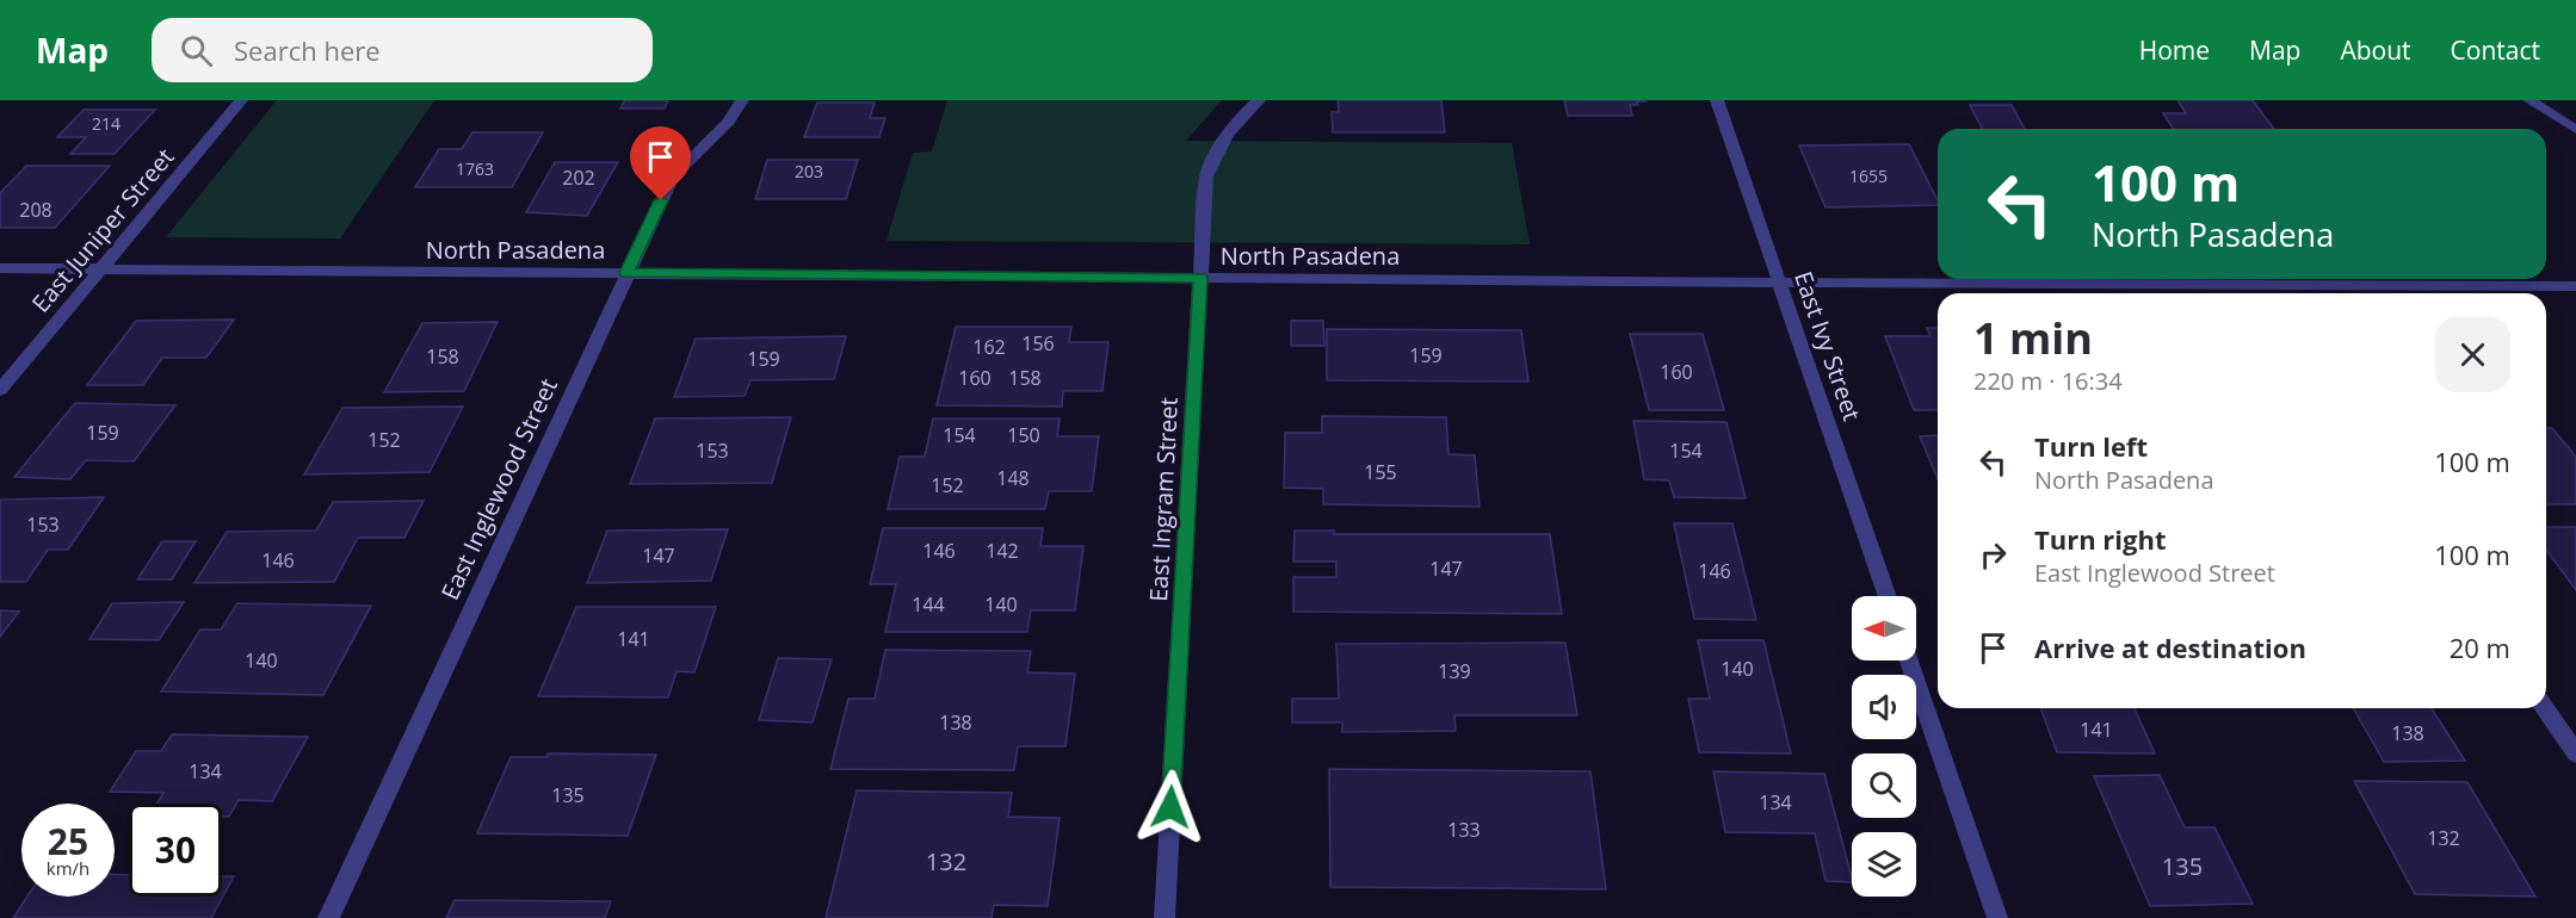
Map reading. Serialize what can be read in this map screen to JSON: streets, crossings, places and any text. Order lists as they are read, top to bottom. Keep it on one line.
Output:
{"streets":{"street":["East Juniper Street","North Pasadena","East Ivy Street","East Inglewood Street","East Ingram Street"]},"crossings":[["East Juniper Street","North Pasadena"],["North Pasadena","East Ivy Street"],["North Pasadena","East Inglewood Street"],["North Pasadena","East Ingram Street"]],"house_numbers":["214","1763","203","1655","202","208","156","162","159","158","159","160","160","158","159","154","150","152","153","154","155","148","152","153","146","142","147","146","147","146","144","140","141","140","140","139","138","141","138","134","135","134","133","132","132","135"],"north":"left","page":{"header":"Map","search":"Search here","nav":["Home","Map","About","Contact"],"turn":["100 m","North Pasadena"],"heading":["1 min","220 m · 16:34"],"list":[{"name":"Turn left","note":"North Pasadena","value":"100 m"},{"name":"Turn right","note":"East Inglewood Street","value":"100 m"},{"name":"Arrive at destination","value":"20 m"}],"speed":"25 km/h","limit":"30"}}
